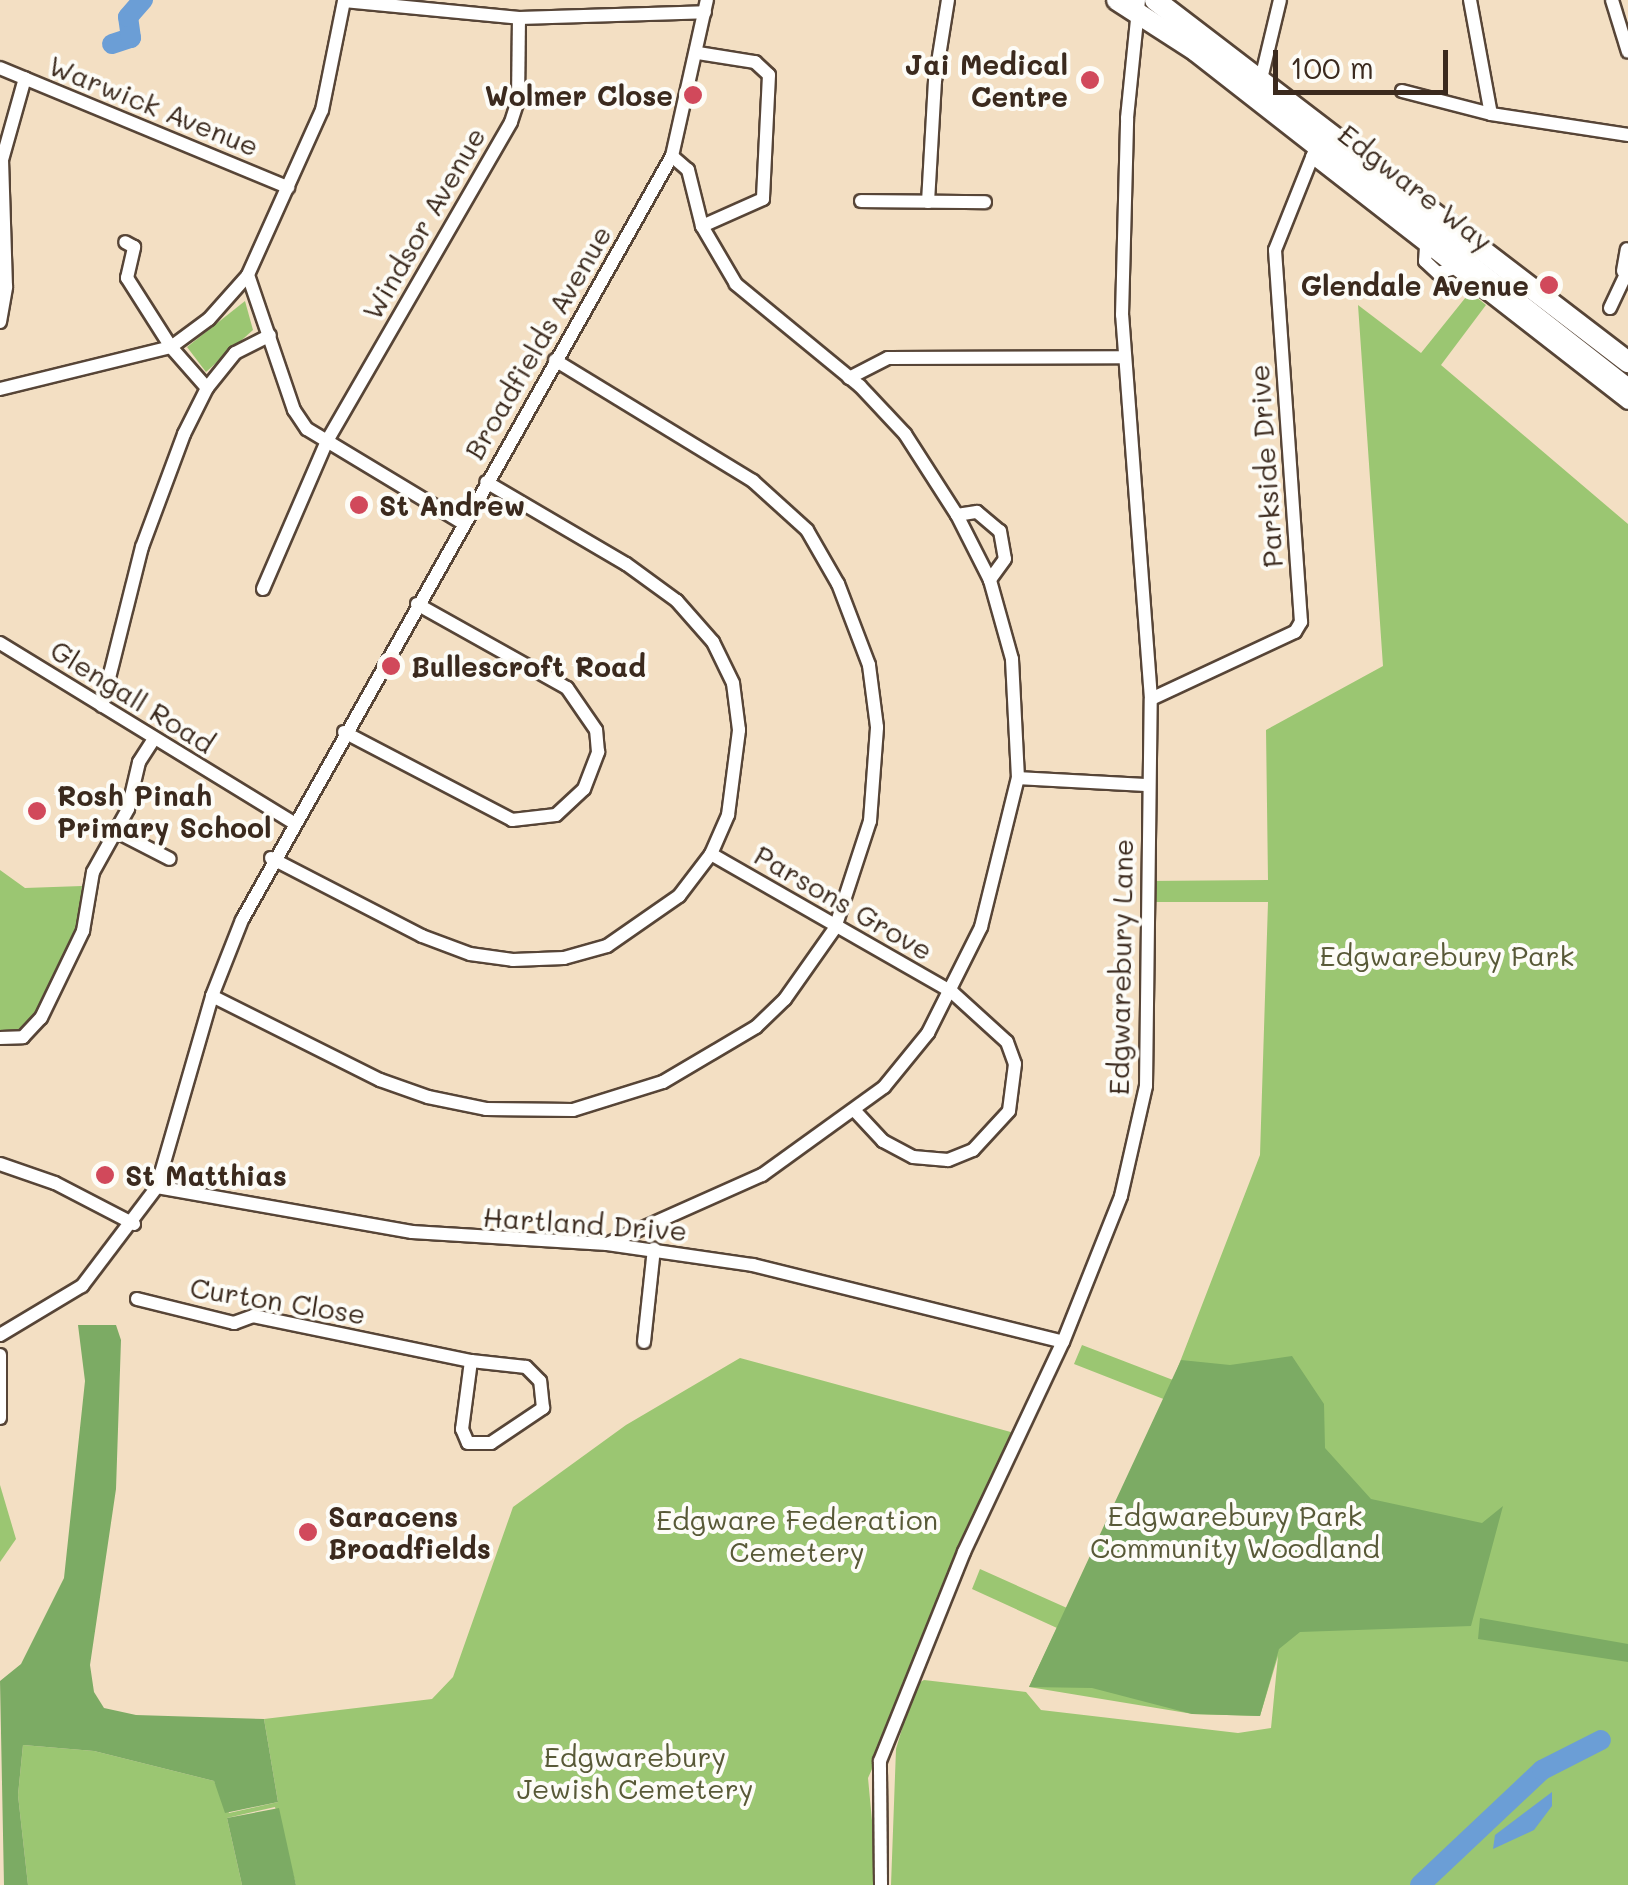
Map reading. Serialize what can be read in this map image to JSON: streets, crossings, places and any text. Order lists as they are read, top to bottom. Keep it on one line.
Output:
{"streets":{"highway":["Edgware Way"],"street":["Warwick Avenue","Windsor Avenue","Broadfields Avenue","Parkside Drive","Glengall Road","Parsons Grove","Edgwarebury Lane","Hartland Drive","Curton Close"]},"crossings":[["Edgware Way","Parkside Drive"],["Edgware Way","Edgwarebury Lane"],["Broadfields Avenue","Glengall Road"],["Broadfields Avenue","Hartland Drive"],["Parkside Drive","Edgwarebury Lane"],["Edgwarebury Lane","Hartland Drive"]],"parks":["Edgwarebury Park","Edgwarebury Park Community Woodland","Edgware Federation Cemetery","Edgwarebury Jewish Cemetery"],"places":["Jai Medical Centre","Wolmer Close","Glendale Avenue","St Andrew","Bullescroft Road","Rosh Pinah Primary School","St Matthias","Saracens Broadfields"],"scale_bar":"100 m"}
